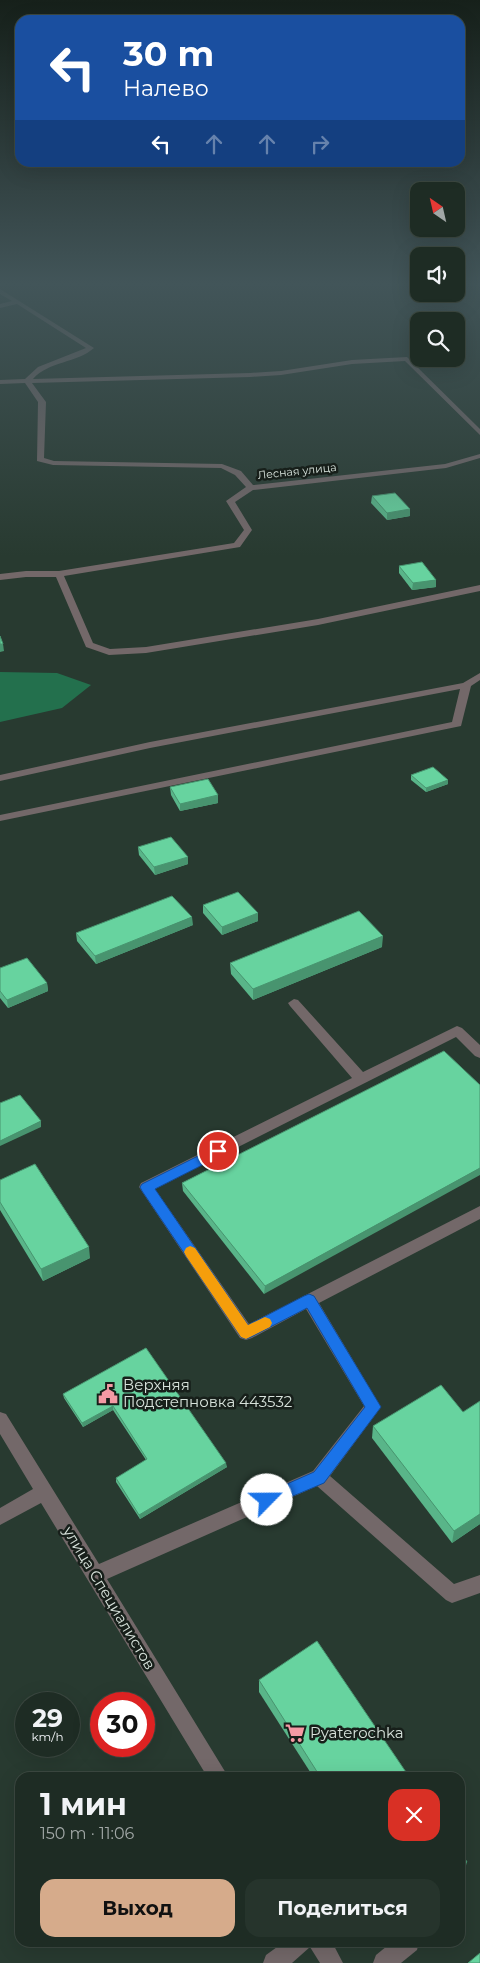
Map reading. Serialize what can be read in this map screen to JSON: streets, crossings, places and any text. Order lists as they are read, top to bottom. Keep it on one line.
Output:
{"streets":{"street":["Лесная улица","улица Специалистов"]},"places":{"public building":["Верхняя Подстепновка 443532"],"supermarket":["Pyaterochka"]},"north":"top left","page":{"turn":["30 m","Налево"],"speed":"29 km/h","limit":"30","heading":["1 мин","150 m · 11:06"],"buttons":["Выход","Поделиться"]}}
